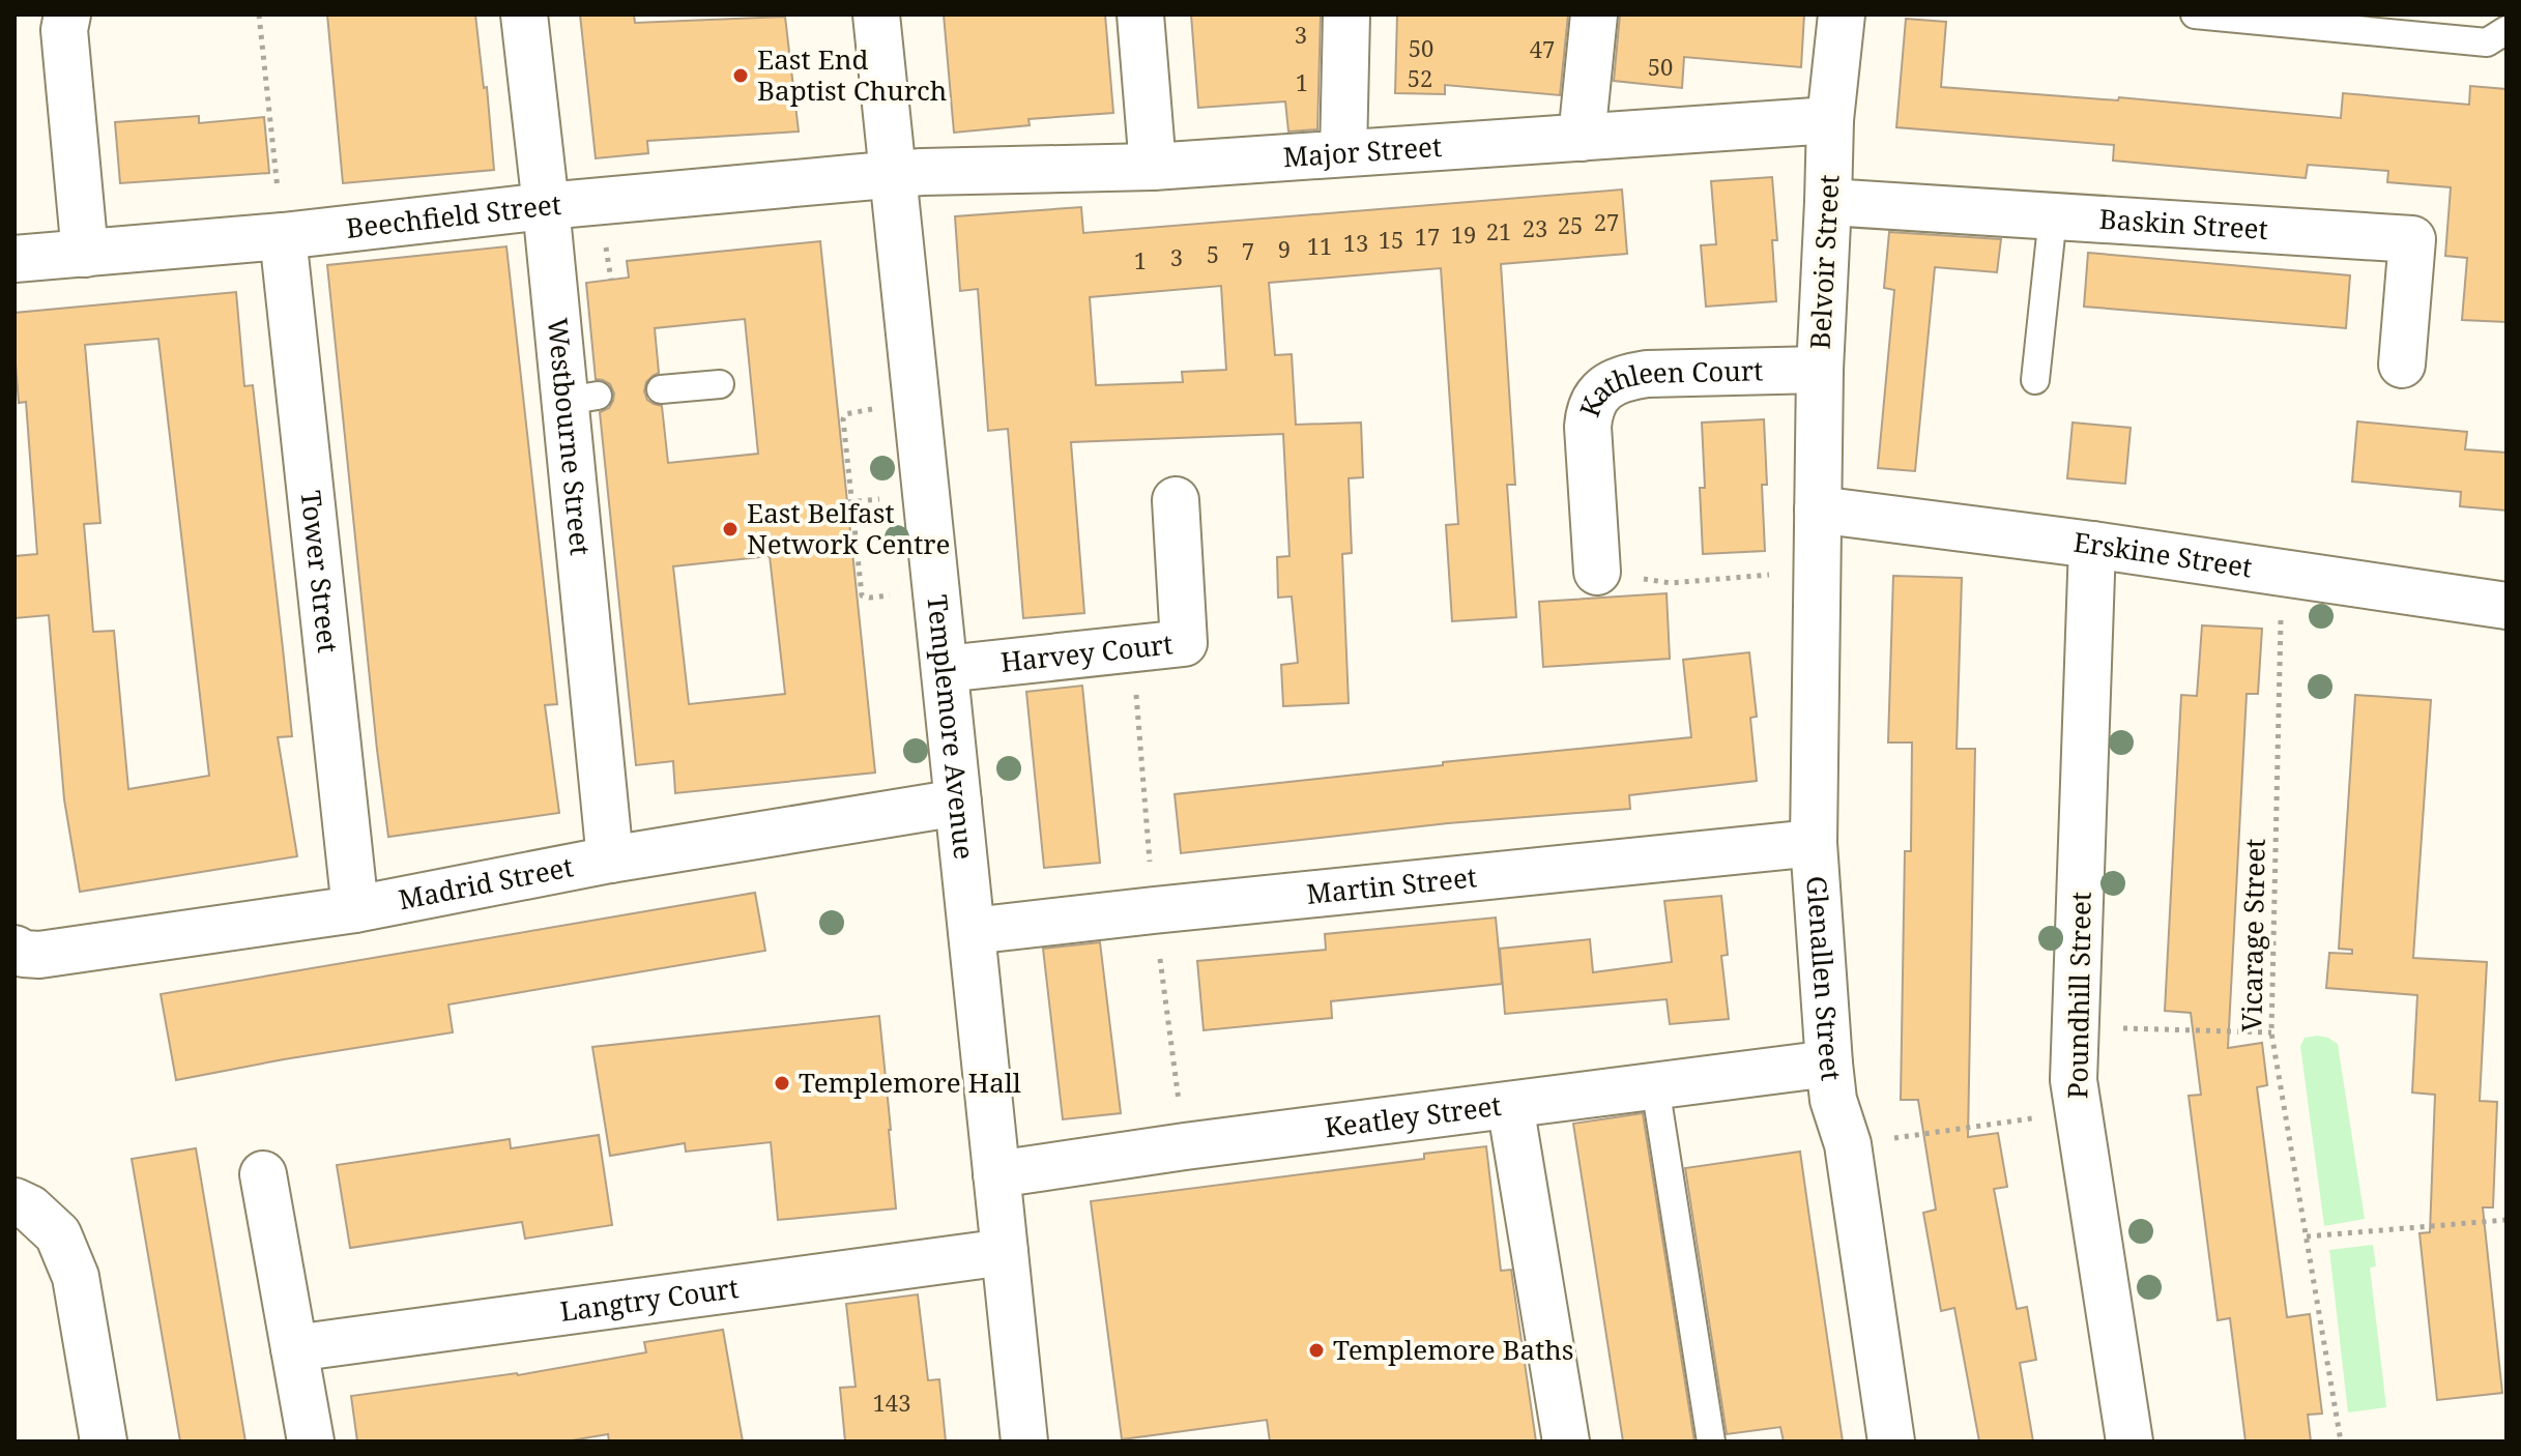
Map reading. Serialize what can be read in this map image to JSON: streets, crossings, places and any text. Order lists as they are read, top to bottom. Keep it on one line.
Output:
{"streets":{"street":["Major Street","Beechfield Street","Baskin Street","Belvoir Street","Kathleen Court","Westbourne Street","Erskine Street","Tower Street","Harvey Court","Templemore Avenue","Madrid Street","Martin Street","Glenallen Street","Poundhill Street","Keatley Street","Langtry Court"],"path":["Vicarage Street"]},"crossings":[["Major Street","Beechfield Street"],["Major Street","Belvoir Street"],["Major Street","Templemore Avenue"],["Beechfield Street","Westbourne Street"],["Beechfield Street","Tower Street"],["Beechfield Street","Templemore Avenue"],["Baskin Street","Belvoir Street"],["Belvoir Street","Kathleen Court"],["Belvoir Street","Erskine Street"],["Belvoir Street","Glenallen Street"],["Westbourne Street","Madrid Street"],["Erskine Street","Vicarage Street"],["Erskine Street","Glenallen Street"],["Erskine Street","Poundhill Street"],["Tower Street","Madrid Street"],["Harvey Court","Templemore Avenue"],["Templemore Avenue","Madrid Street"],["Templemore Avenue","Martin Street"],["Templemore Avenue","Keatley Street"],["Templemore Avenue","Langtry Court"],["Martin Street","Glenallen Street"],["Glenallen Street","Keatley Street"]],"places":["East End Baptist Church","East Belfast Network Centre","Templemore Hall","Templemore Baths"],"house_numbers":["3","50","47","50","52","1","27","25","23","21","19","17","15","13","11","9","7","5","3","1","143"]}
